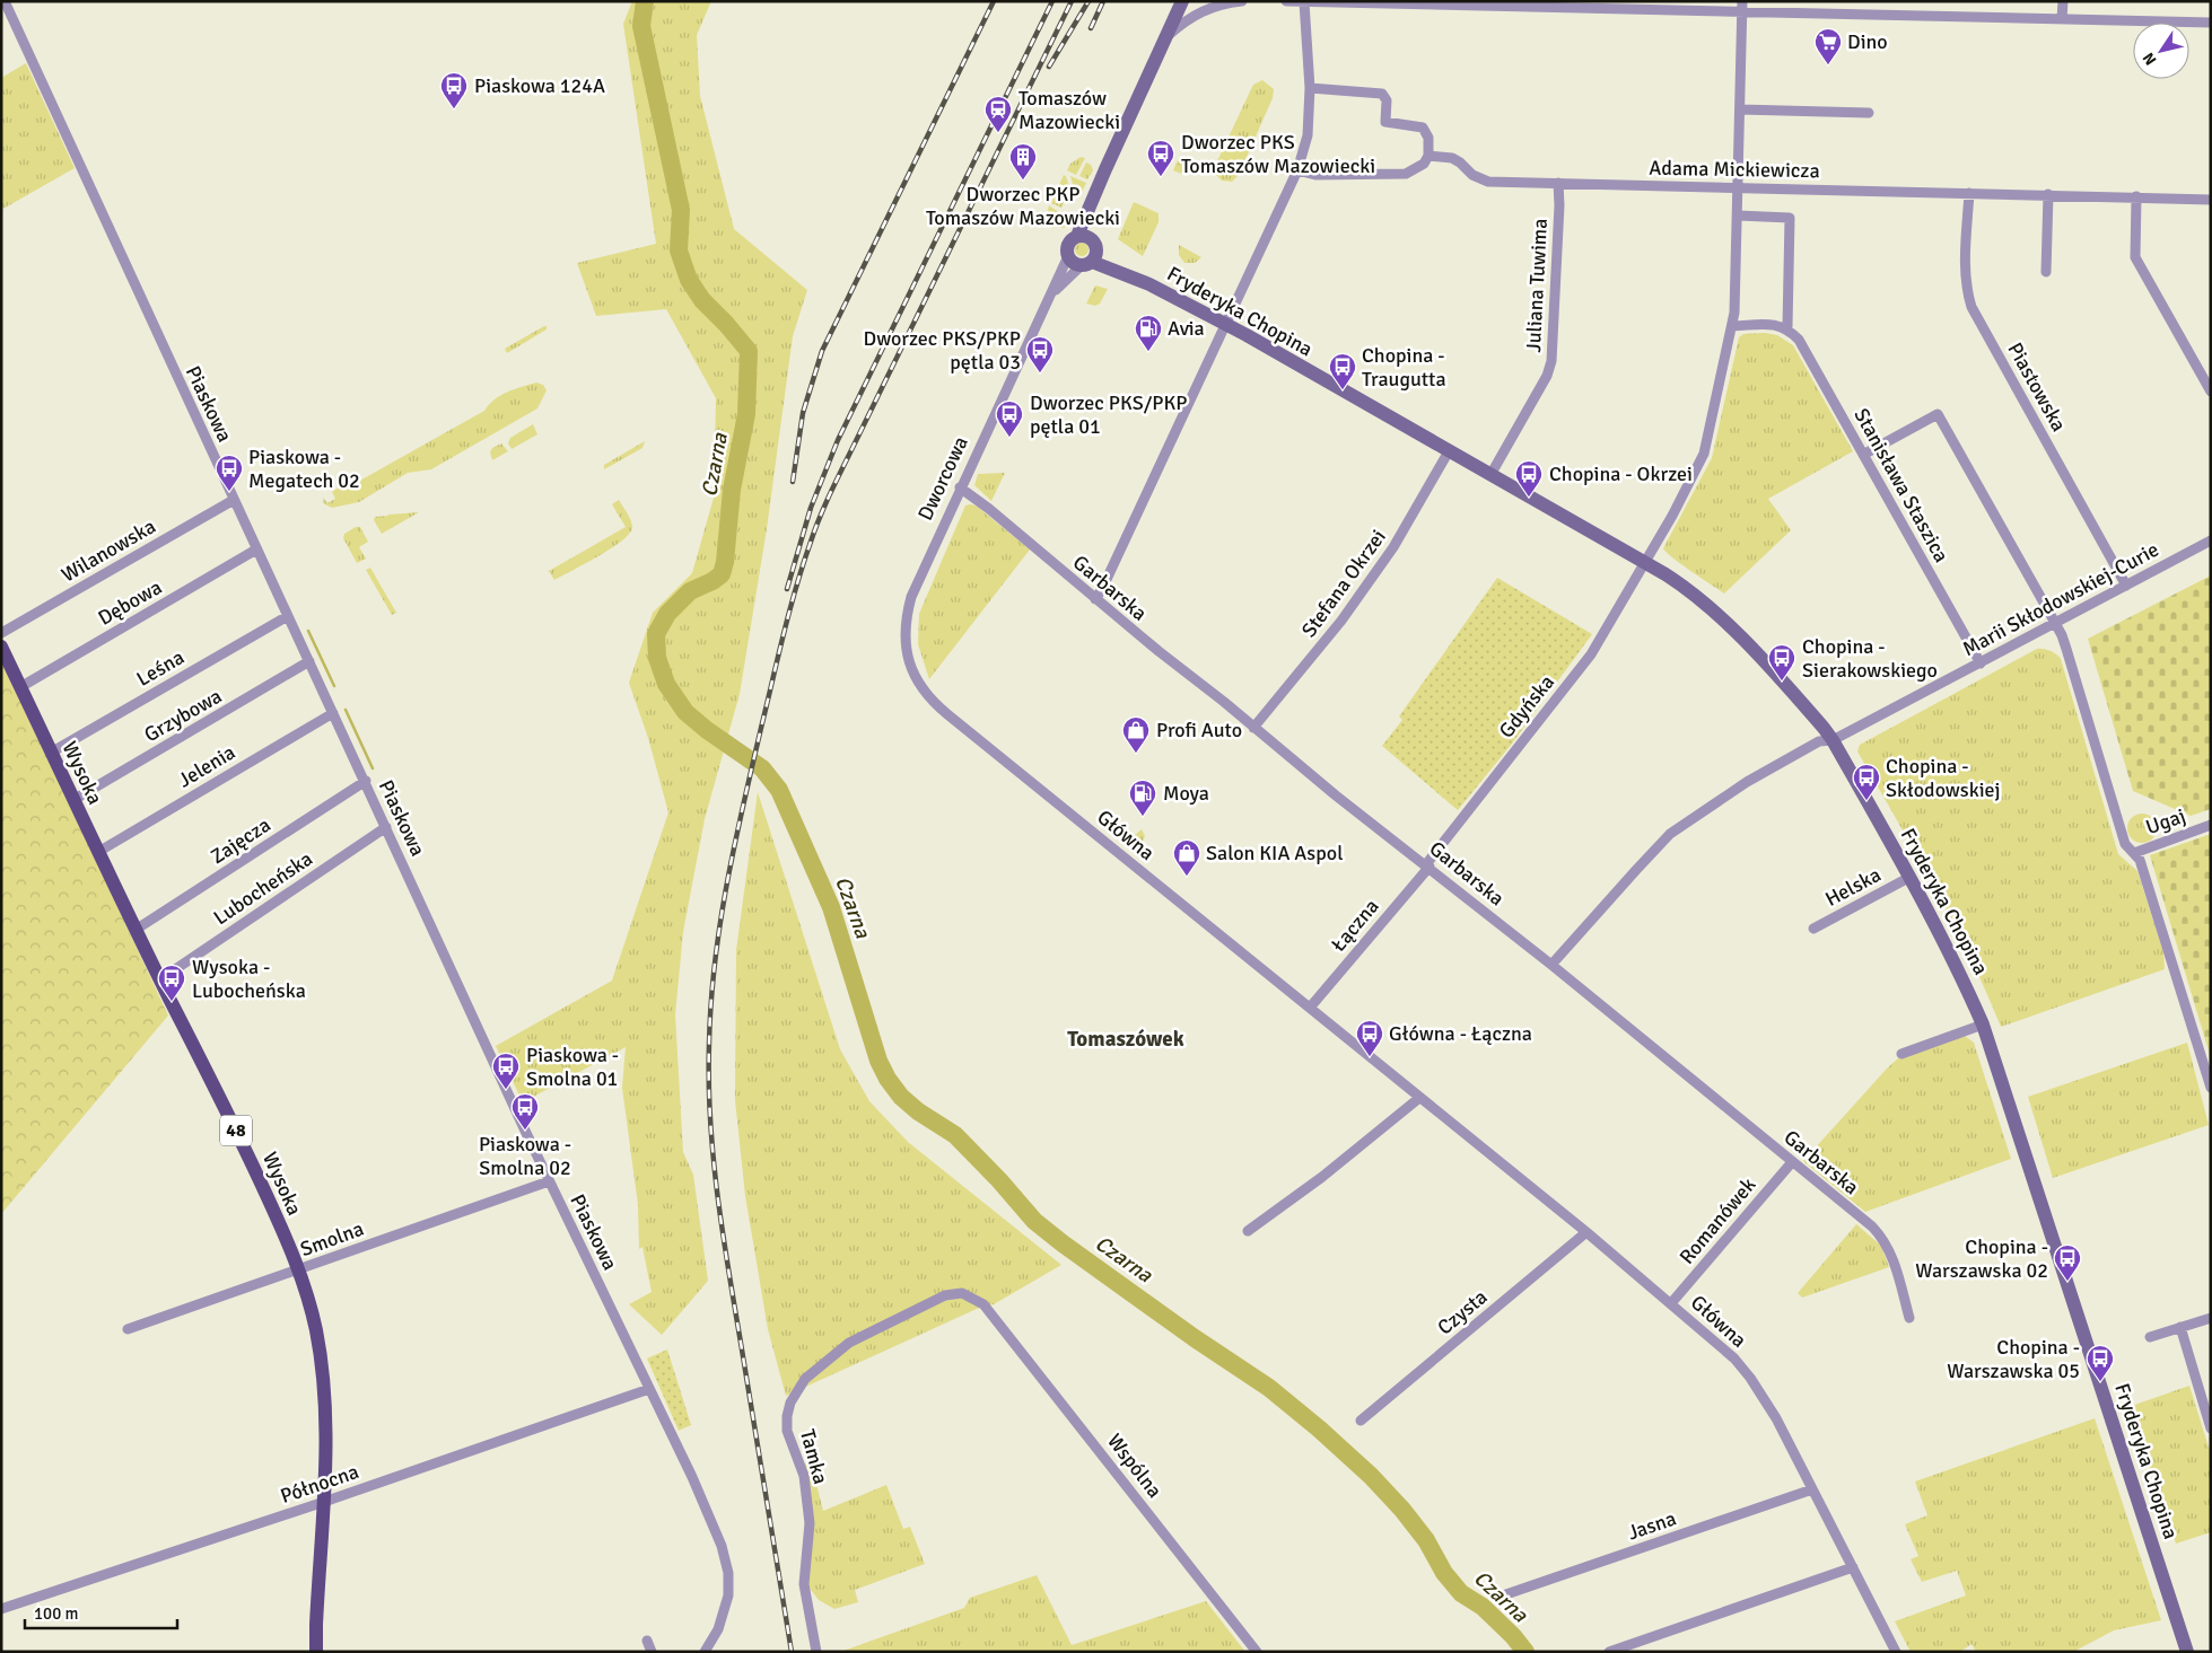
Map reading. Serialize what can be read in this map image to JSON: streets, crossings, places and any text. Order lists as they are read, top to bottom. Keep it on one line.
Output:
{"streets":{"main road":["Wysoka","48"],"street":["Adama Mickiewicza","Juliana Tuwima","Fryderyka Chopina","Piastowska","Piaskowa","Dworcowa","Stanisława Staszica","Wilanowska","Stefana Okrzei","Garbarska","Marii Skłodowskiej-Curie","Dębowa","Leśna","Gdyńska","Grzybowa","Jelenia","Ugaj","Główna","Zajęcza","Helska","Lubocheńska","Łączna","Romanówek","Smolna","Czysta","Tamka","Wspólna","Północna","Jasna"]},"crossings":[["Adama Mickiewicza","Juliana Tuwima"],["Adama Mickiewicza","Piastowska"],["Adama Mickiewicza","Gdyńska"],["Juliana Tuwima","Fryderyka Chopina"],["Fryderyka Chopina","Dworcowa"],["Fryderyka Chopina","Stefana Okrzei"],["Fryderyka Chopina","Marii Skłodowskiej-Curie"],["Fryderyka Chopina","Gdyńska"],["Fryderyka Chopina","Helska"],["Piastowska","Marii Skłodowskiej-Curie"],["Piaskowa","Wilanowska"],["Piaskowa","Dębowa"],["Piaskowa","Leśna"],["Piaskowa","Grzybowa"],["Piaskowa","Jelenia"],["Piaskowa","Zajęcza"],["Piaskowa","Lubocheńska"],["Piaskowa","Smolna"],["Piaskowa","Północna"],["Dworcowa","Garbarska"],["Dworcowa","Główna"],["Stanisława Staszica","Marii Skłodowskiej-Curie"],["Stefana Okrzei","Garbarska"],["Garbarska","Marii Skłodowskiej-Curie"],["Garbarska","Gdyńska"],["Garbarska","Łączna"],["Garbarska","Romanówek"],["Dębowa","Wysoka"],["Leśna","Wysoka"],["Gdyńska","Łączna"],["Grzybowa","Wysoka"],["Jelenia","Wysoka"],["Wysoka","Zajęcza"],["Wysoka","Lubocheńska"],["Wysoka","Smolna"],["Wysoka","Północna"],["Główna","Łączna"],["Główna","Romanówek"],["Główna","Czysta"],["Główna","Jasna"],["Tamka","Wspólna"]],"districts":["Tomaszówek"],"water":["Czarna"],"places":{"supermarket":["Dino"],"bus stop":["Piaskowa 124A","Dworzec PKS Tomaszów Mazowiecki","Dworzec PKS/PKP pętla 03","Chopina - Traugutta","Dworzec PKS/PKP pętla 01","Piaskowa - Megatech 02","Chopina - Okrzei","Chopina - Sierakowskiego","Chopina - Skłodowskiej","Wysoka - Lubocheńska","Główna - Łączna","Piaskowa - Smolna 01","Piaskowa - Smolna 02","Chopina - Warszawska 02","Chopina - Warszawska 05"],"station":["Tomaszów Mazowiecki"],"building":["Dworzec PKP Tomaszów Mazowiecki"],"fuel station":["Avia","Moya"],"shop":["Profi Auto","Salon KIA Aspol"]},"scale_bar":"100 m","north":"bottom left"}
